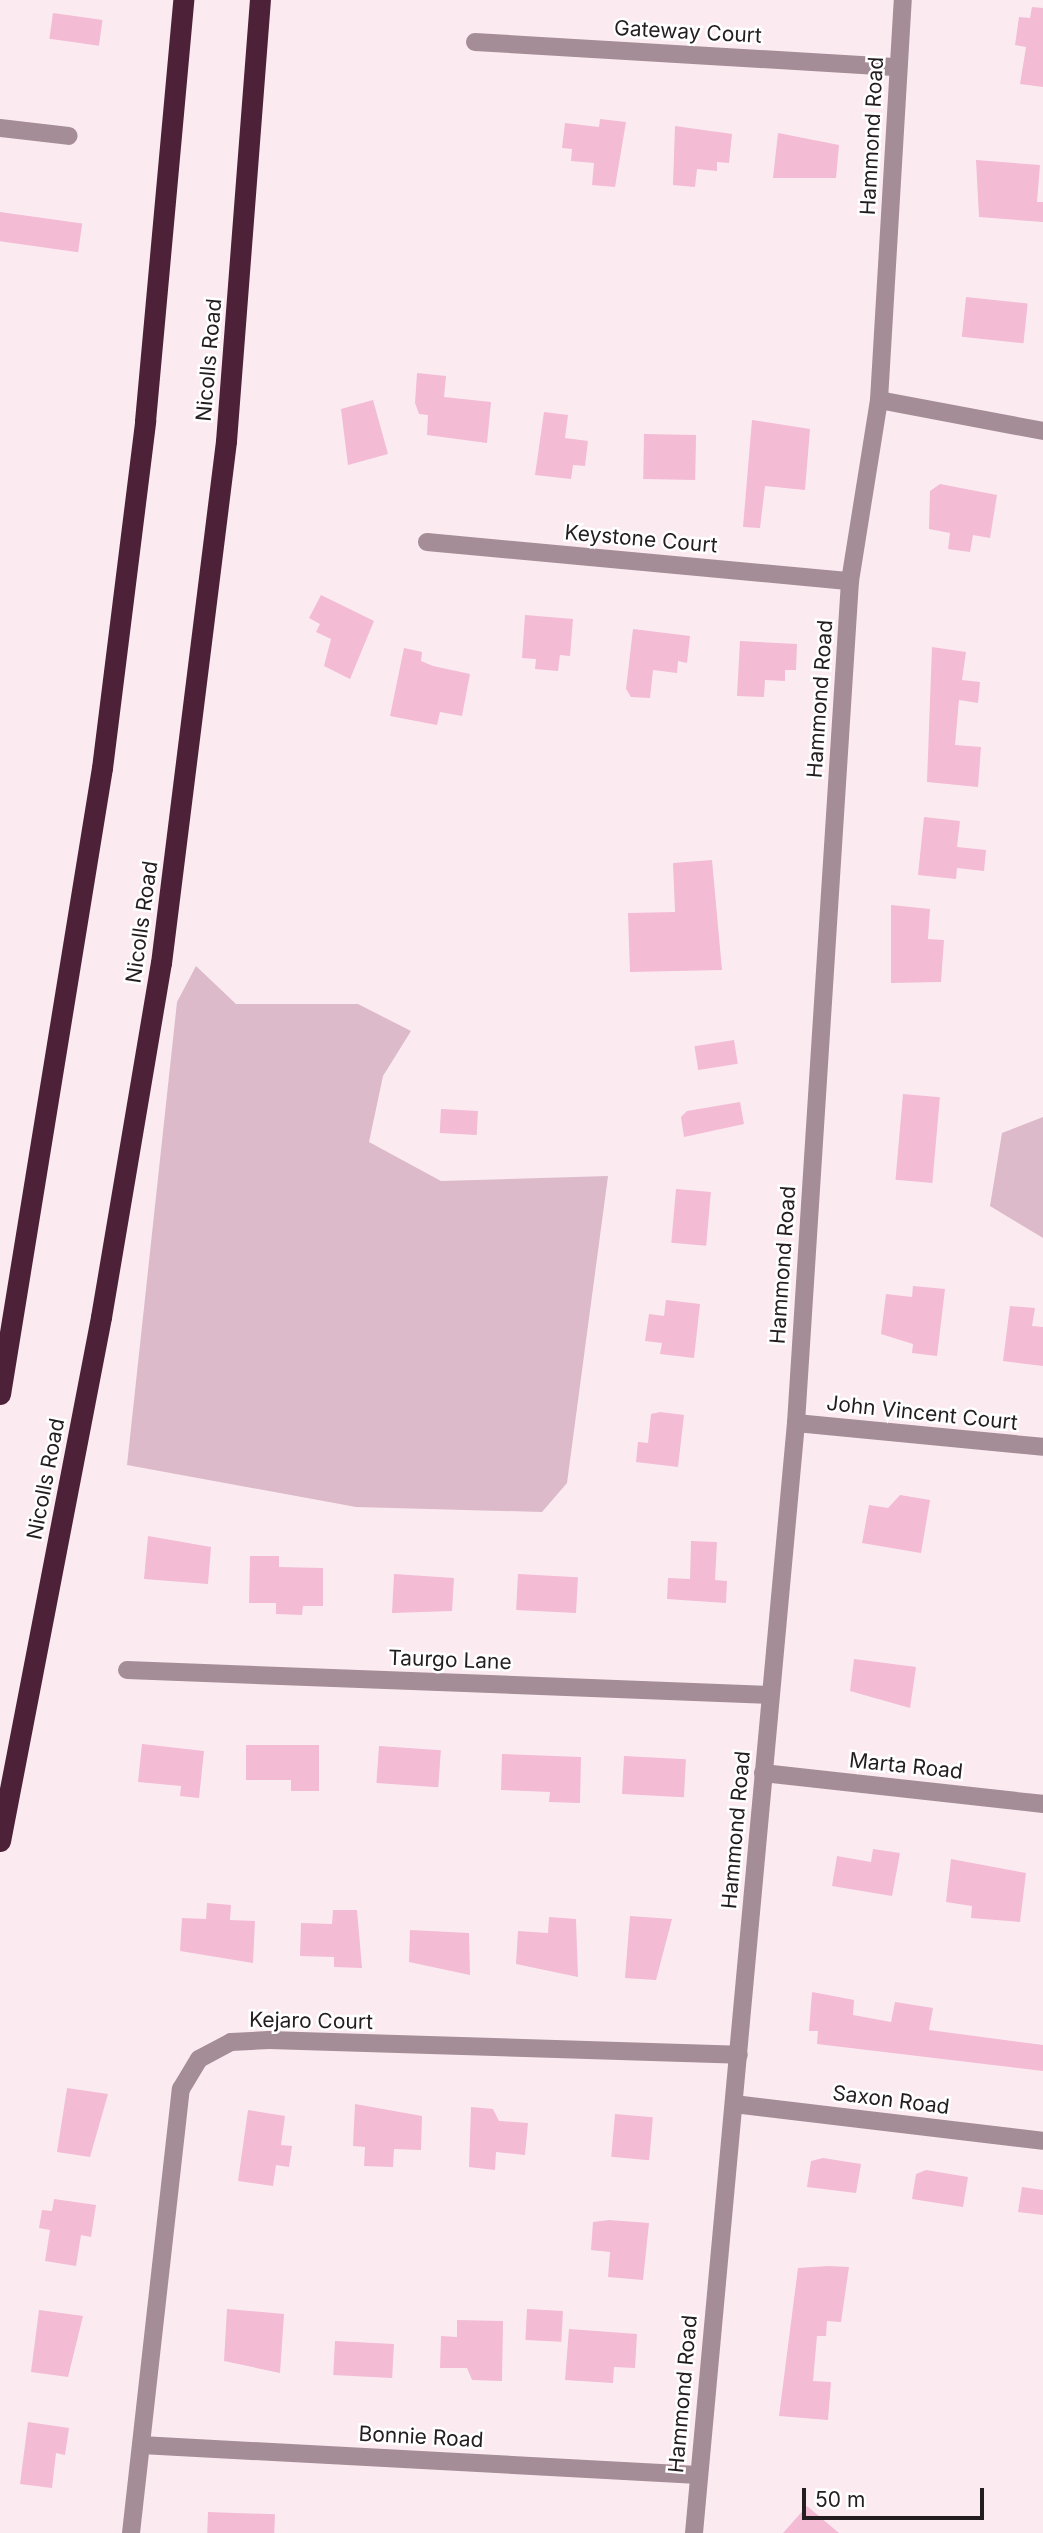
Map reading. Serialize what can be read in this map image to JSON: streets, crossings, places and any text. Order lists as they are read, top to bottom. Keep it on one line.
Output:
{"streets":{"highway":["Nicolls Road"],"street":["Gateway Court","Hammond Road","Keystone Court","John Vincent Court","Taurgo Lane","Marta Road","Kejaro Court","Saxon Road","Bonnie Road"]},"crossings":[["Gateway Court","Hammond Road"],["Hammond Road","Keystone Court"],["Hammond Road","John Vincent Court"],["Hammond Road","Taurgo Lane"],["Hammond Road","Marta Road"],["Hammond Road","Kejaro Court"],["Hammond Road","Saxon Road"],["Hammond Road","Bonnie Road"],["Kejaro Court","Bonnie Road"]],"scale_bar":"50 m"}
